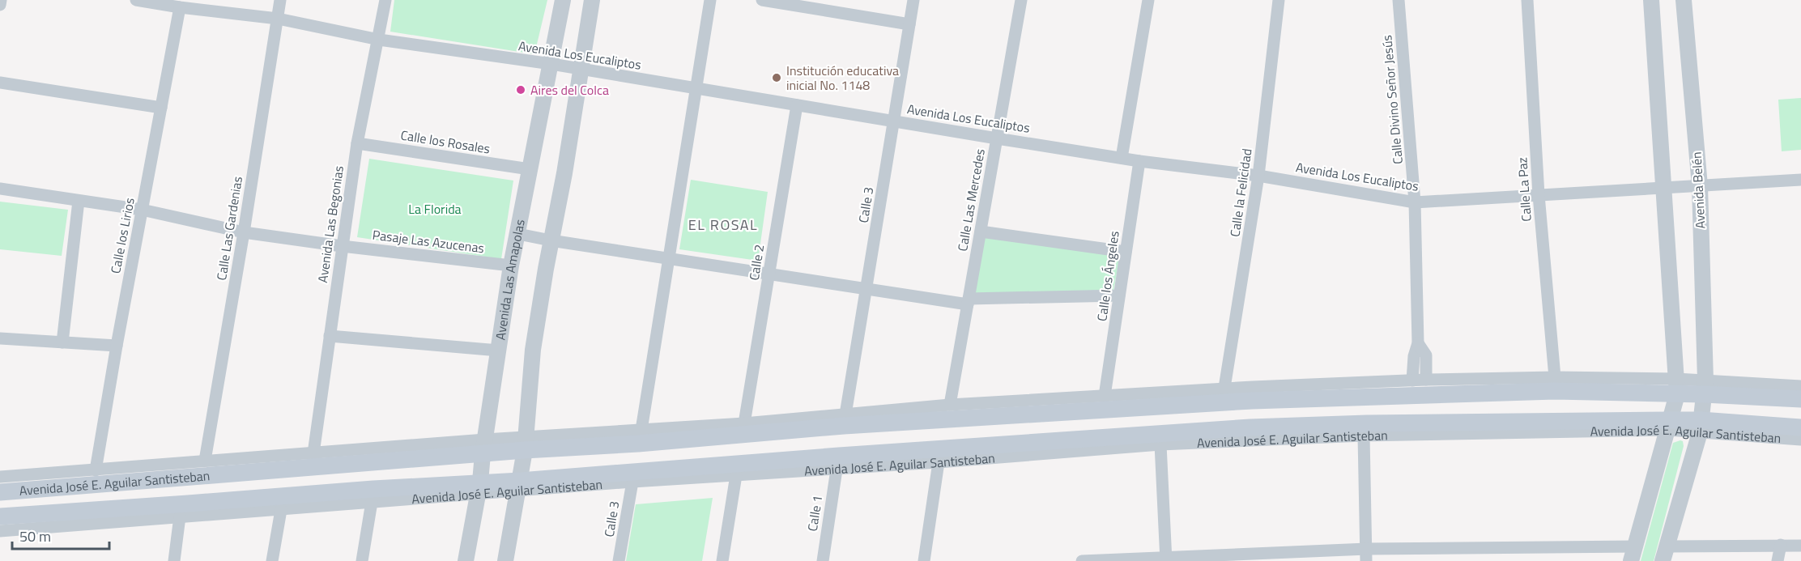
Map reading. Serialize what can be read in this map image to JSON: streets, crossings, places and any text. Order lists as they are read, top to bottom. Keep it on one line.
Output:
{"streets":{"main road":["Avenida José E. Aguilar Santisteban"],"street":["Avenida Los Eucaliptos","Calle Divino Señor Jesús","Calle los Rosales","Calle La Paz","Avenida Belén","Calle la Felicidad","Calle Las Mercedes","Calle 3","Avenida Las Begonias","Calle Las Gardenias","Calle los Lirios","Pasaje Las Azucenas","Calle 2","Calle los Ángeles","Avenida Las Amapolas","Calle 1"]},"crossings":[["Avenida Los Eucaliptos","Calle Divino Señor Jesús"],["Avenida Los Eucaliptos","Calle La Paz"],["Avenida Los Eucaliptos","Avenida Belén"],["Avenida Los Eucaliptos","Calle la Felicidad"],["Avenida Los Eucaliptos","Calle Las Mercedes"],["Avenida Los Eucaliptos","Calle 3"],["Avenida Los Eucaliptos","Avenida Las Begonias"],["Avenida Los Eucaliptos","Calle Las Gardenias"],["Avenida Los Eucaliptos","Calle los Lirios"],["Avenida Los Eucaliptos","Calle 2"],["Avenida Los Eucaliptos","Calle los Ángeles"],["Avenida Los Eucaliptos","Avenida Las Amapolas"],["Calle Divino Señor Jesús","Avenida José E. Aguilar Santisteban"],["Calle los Rosales","Avenida Las Begonias"],["Calle los Rosales","Avenida Las Amapolas"],["Calle La Paz","Avenida José E. Aguilar Santisteban"],["Avenida Belén","Avenida José E. Aguilar Santisteban"],["Calle la Felicidad","Avenida José E. Aguilar Santisteban"],["Calle Las Mercedes","Avenida José E. Aguilar Santisteban"],["Calle 3","Avenida José E. Aguilar Santisteban"],["Avenida Las Begonias","Pasaje Las Azucenas"],["Avenida Las Begonias","Avenida José E. Aguilar Santisteban"],["Calle Las Gardenias","Pasaje Las Azucenas"],["Calle Las Gardenias","Avenida José E. Aguilar Santisteban"],["Calle los Lirios","Pasaje Las Azucenas"],["Calle los Lirios","Avenida José E. Aguilar Santisteban"],["Pasaje Las Azucenas","Avenida Las Amapolas"],["Calle 2","Avenida José E. Aguilar Santisteban"],["Calle los Ángeles","Avenida José E. Aguilar Santisteban"],["Avenida Las Amapolas","Avenida José E. Aguilar Santisteban"],["Avenida José E. Aguilar Santisteban","Calle 1"]],"districts":["EL ROSAL"],"parks":["La Florida"],"places":["Institución educativa inicial No. 1148","Aires del Colca"],"scale_bar":"50 m"}
